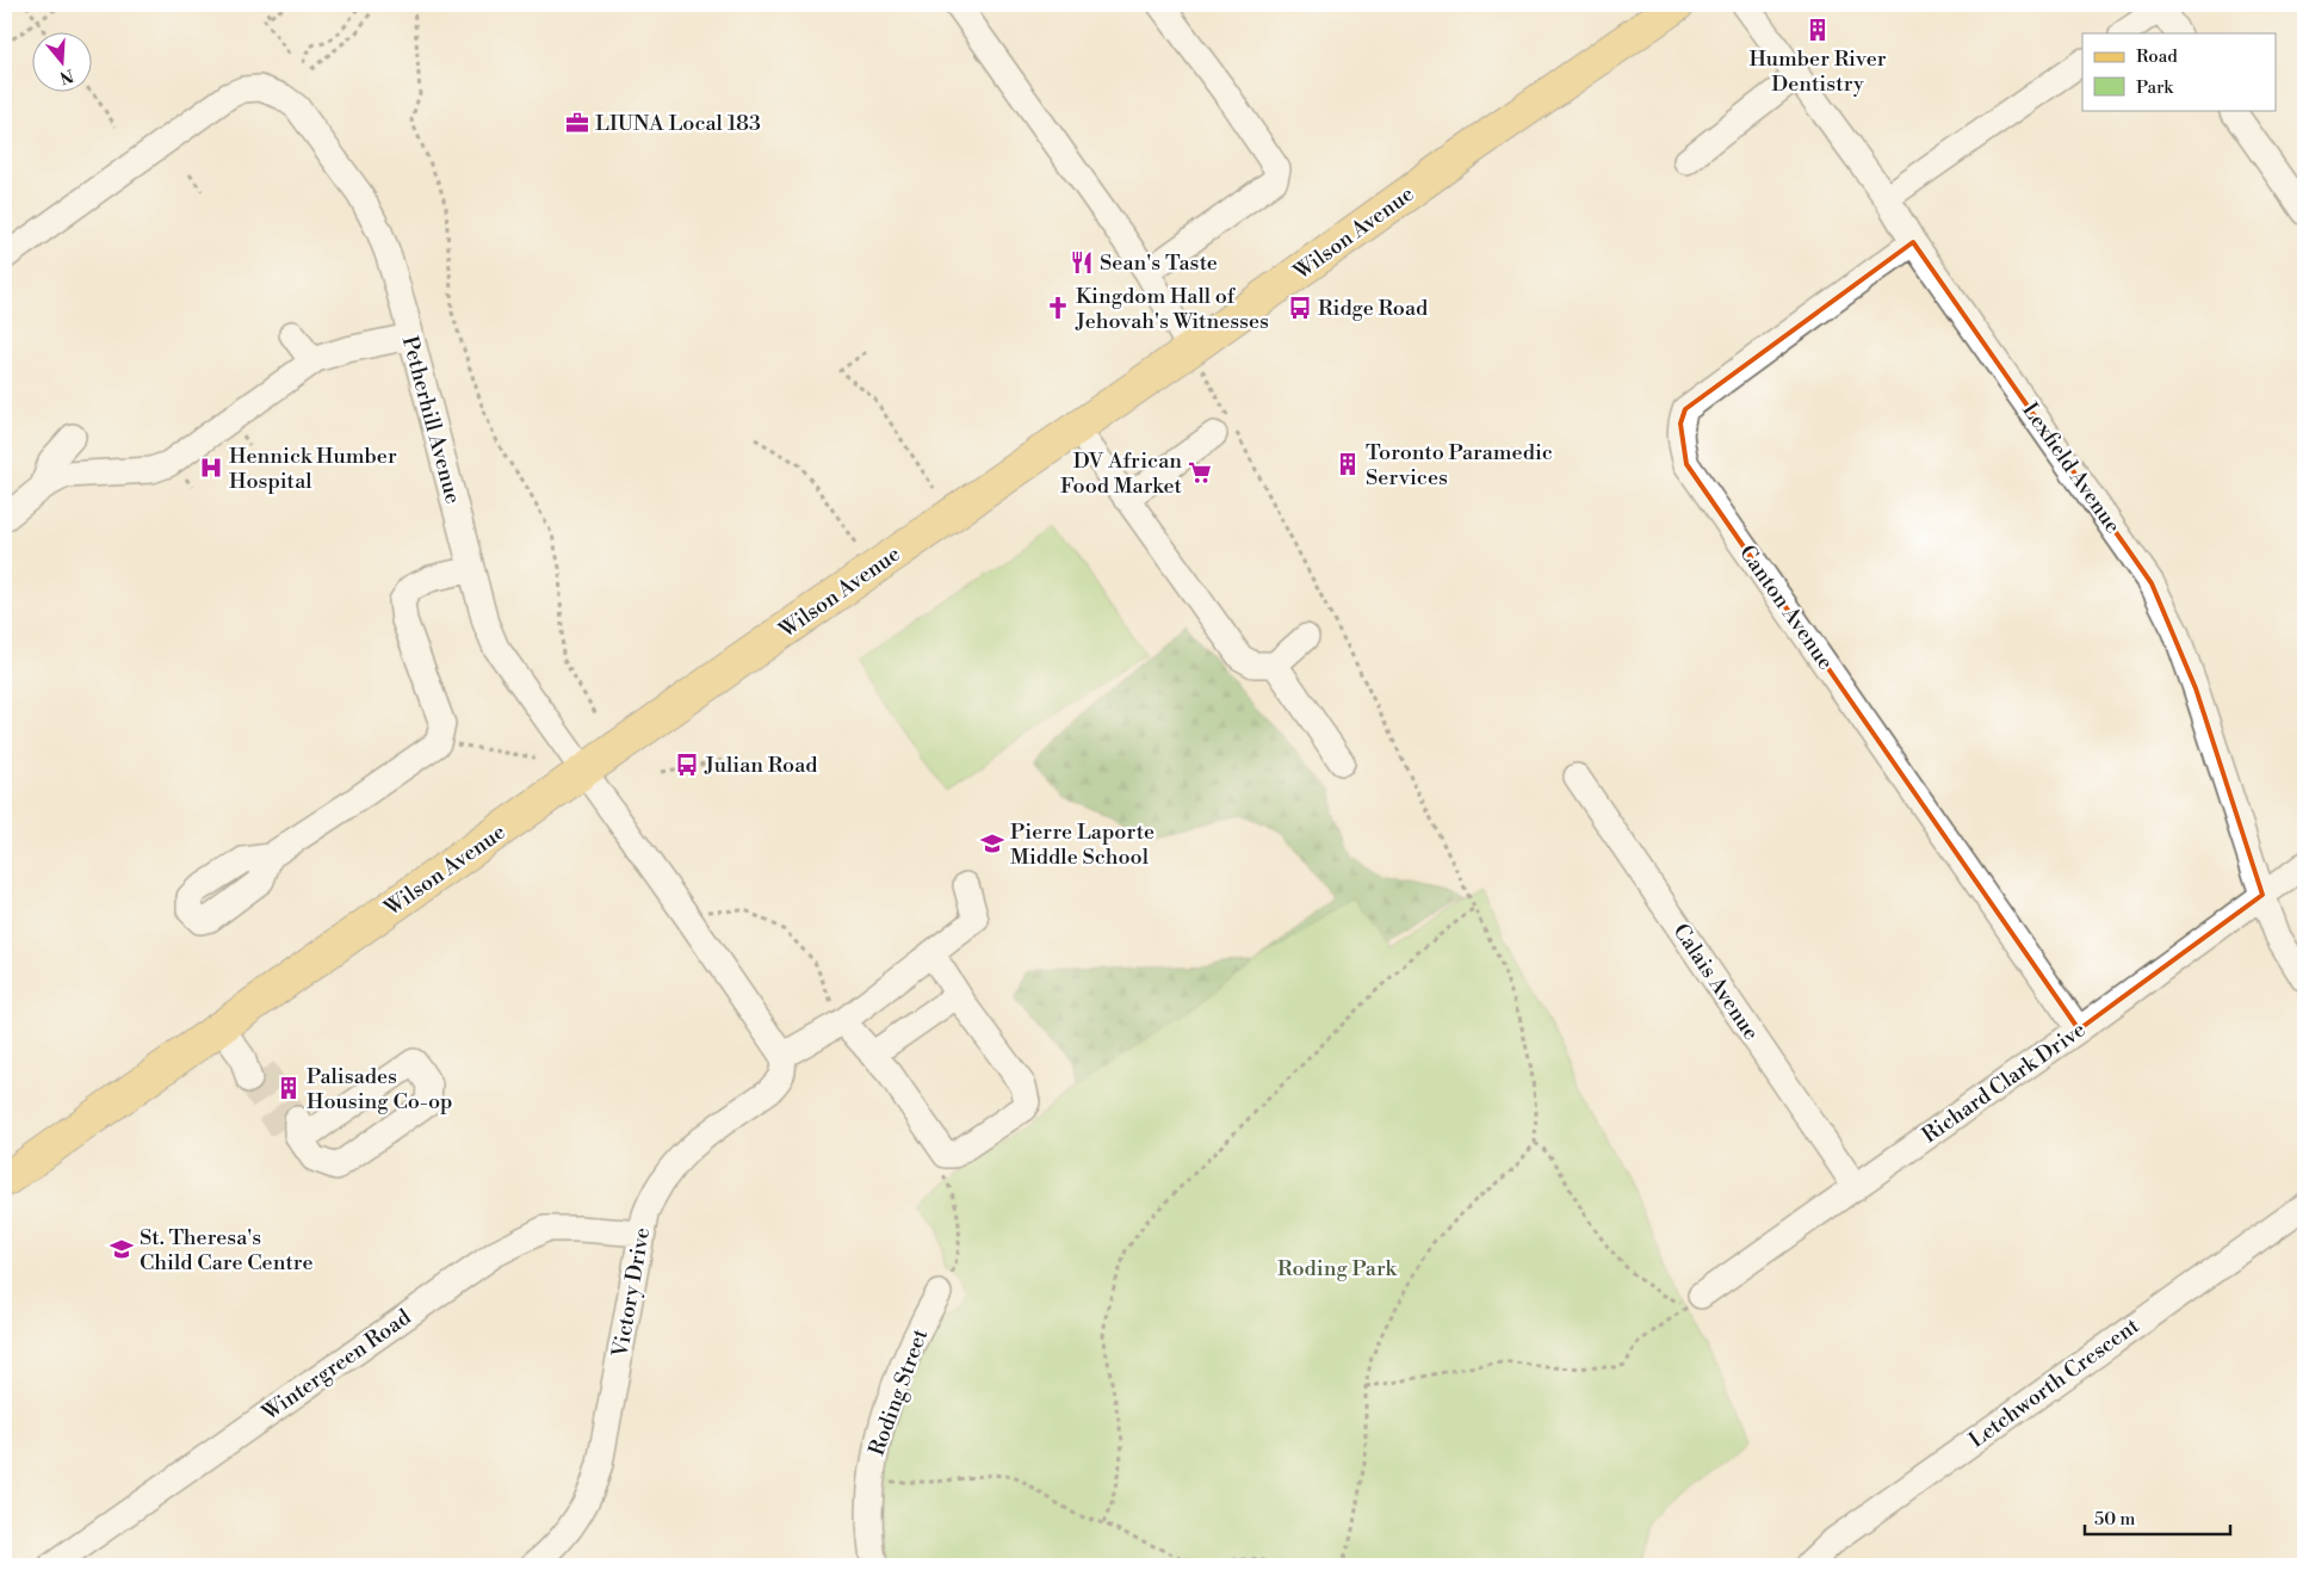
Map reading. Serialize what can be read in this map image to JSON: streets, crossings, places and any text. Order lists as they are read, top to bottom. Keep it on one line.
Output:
{"streets":{"main road":["Wilson Avenue"],"street":["Petherhill Avenue","Lexfield Avenue","Canton Avenue","Calais Avenue","Richard Clark Drive","Victory Drive","Wintergreen Road","Letchworth Crescent","Roding Street"]},"crossings":[["Wilson Avenue","Petherhill Avenue"],["Lexfield Avenue","Canton Avenue"],["Lexfield Avenue","Richard Clark Drive"],["Canton Avenue","Richard Clark Drive"],["Calais Avenue","Richard Clark Drive"],["Victory Drive","Wintergreen Road"]],"parks":["Roding Park"],"places":{"building":["Humber River Dentistry","Toronto Paramedic Services","Palisades Housing Co-op"],"office":["LIUNA Local 183"],"restaurant":["Sean's Taste"],"church":["Kingdom Hall of Jehovah's Witnesses"],"bus stop":["Ridge Road","Julian Road"],"hospital":["Hennick Humber Hospital"],"supermarket":["DV African Food Market"],"school or university":["Pierre Laporte Middle School","St. Theresa's Child Care Centre"]},"legend":["Road","Park"],"scale_bar":"50 m","north":"bottom"}
